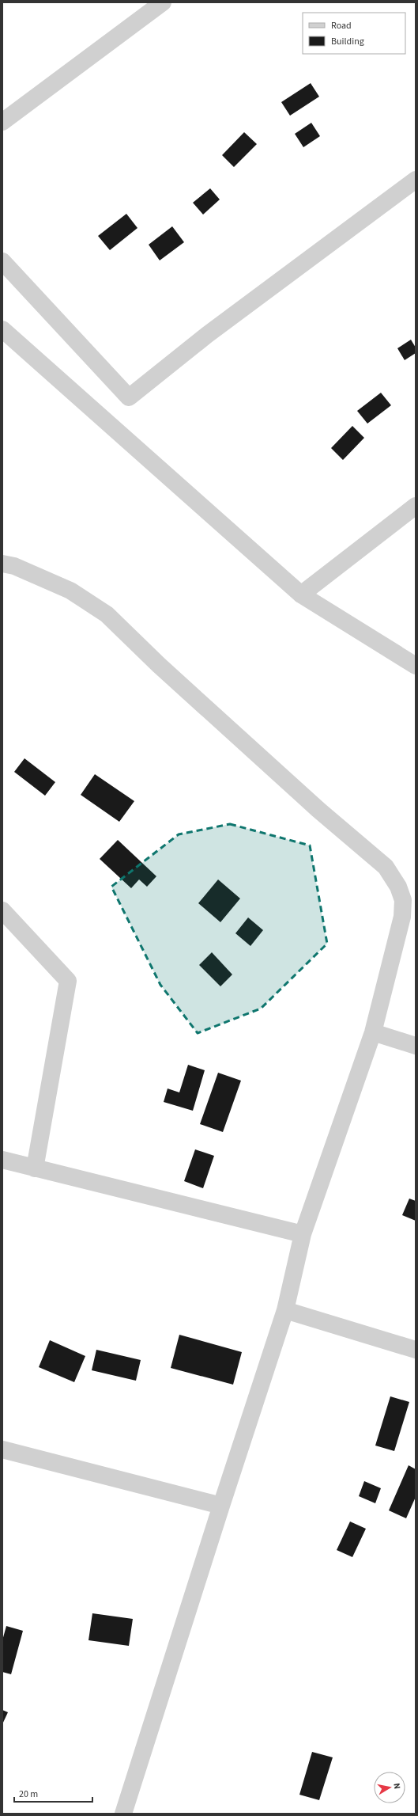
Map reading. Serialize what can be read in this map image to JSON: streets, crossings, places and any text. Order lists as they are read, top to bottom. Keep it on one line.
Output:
{"legend":["Road","Building"],"scale_bar":"20 m","north":"right"}
